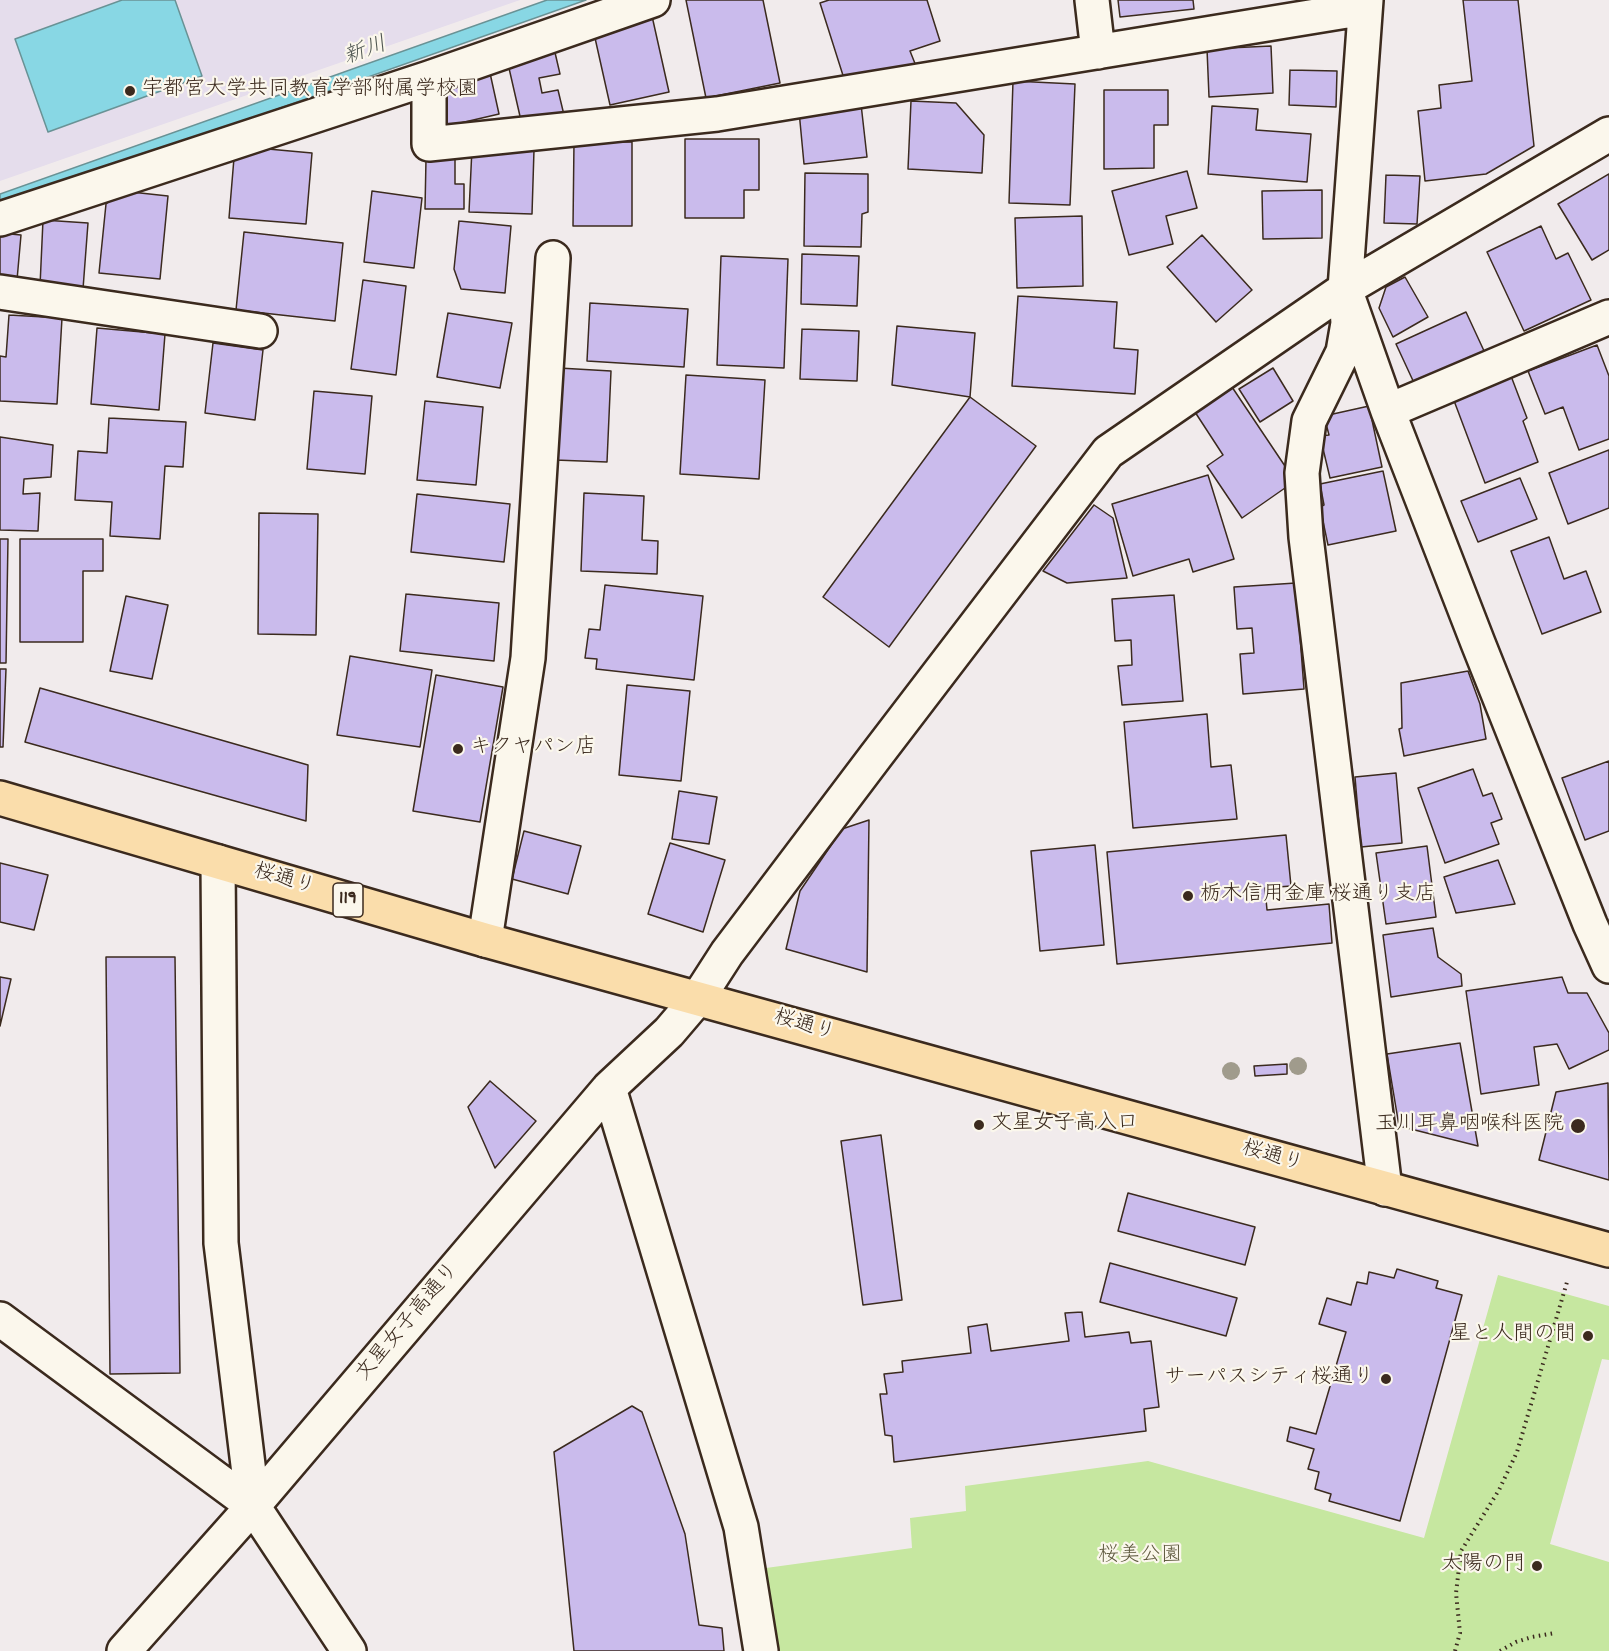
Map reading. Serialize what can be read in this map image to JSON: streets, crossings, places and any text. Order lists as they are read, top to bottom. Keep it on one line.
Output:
{"streets":{"highway":["桜通り","119"],"street":["文星女子高通り"]},"crossings":[["桜通り","文星女子高通り"]],"water":["新川"],"parks":["桜美公園"],"places":["宇都宮大学共同教育学部附属学校園","キクヤパン店","栃木信用金庫 桜通り支店","文星女子高入口","玉川耳鼻咽喉科医院","星と人間の間","サーパスシティ桜通り","太陽の門"]}
